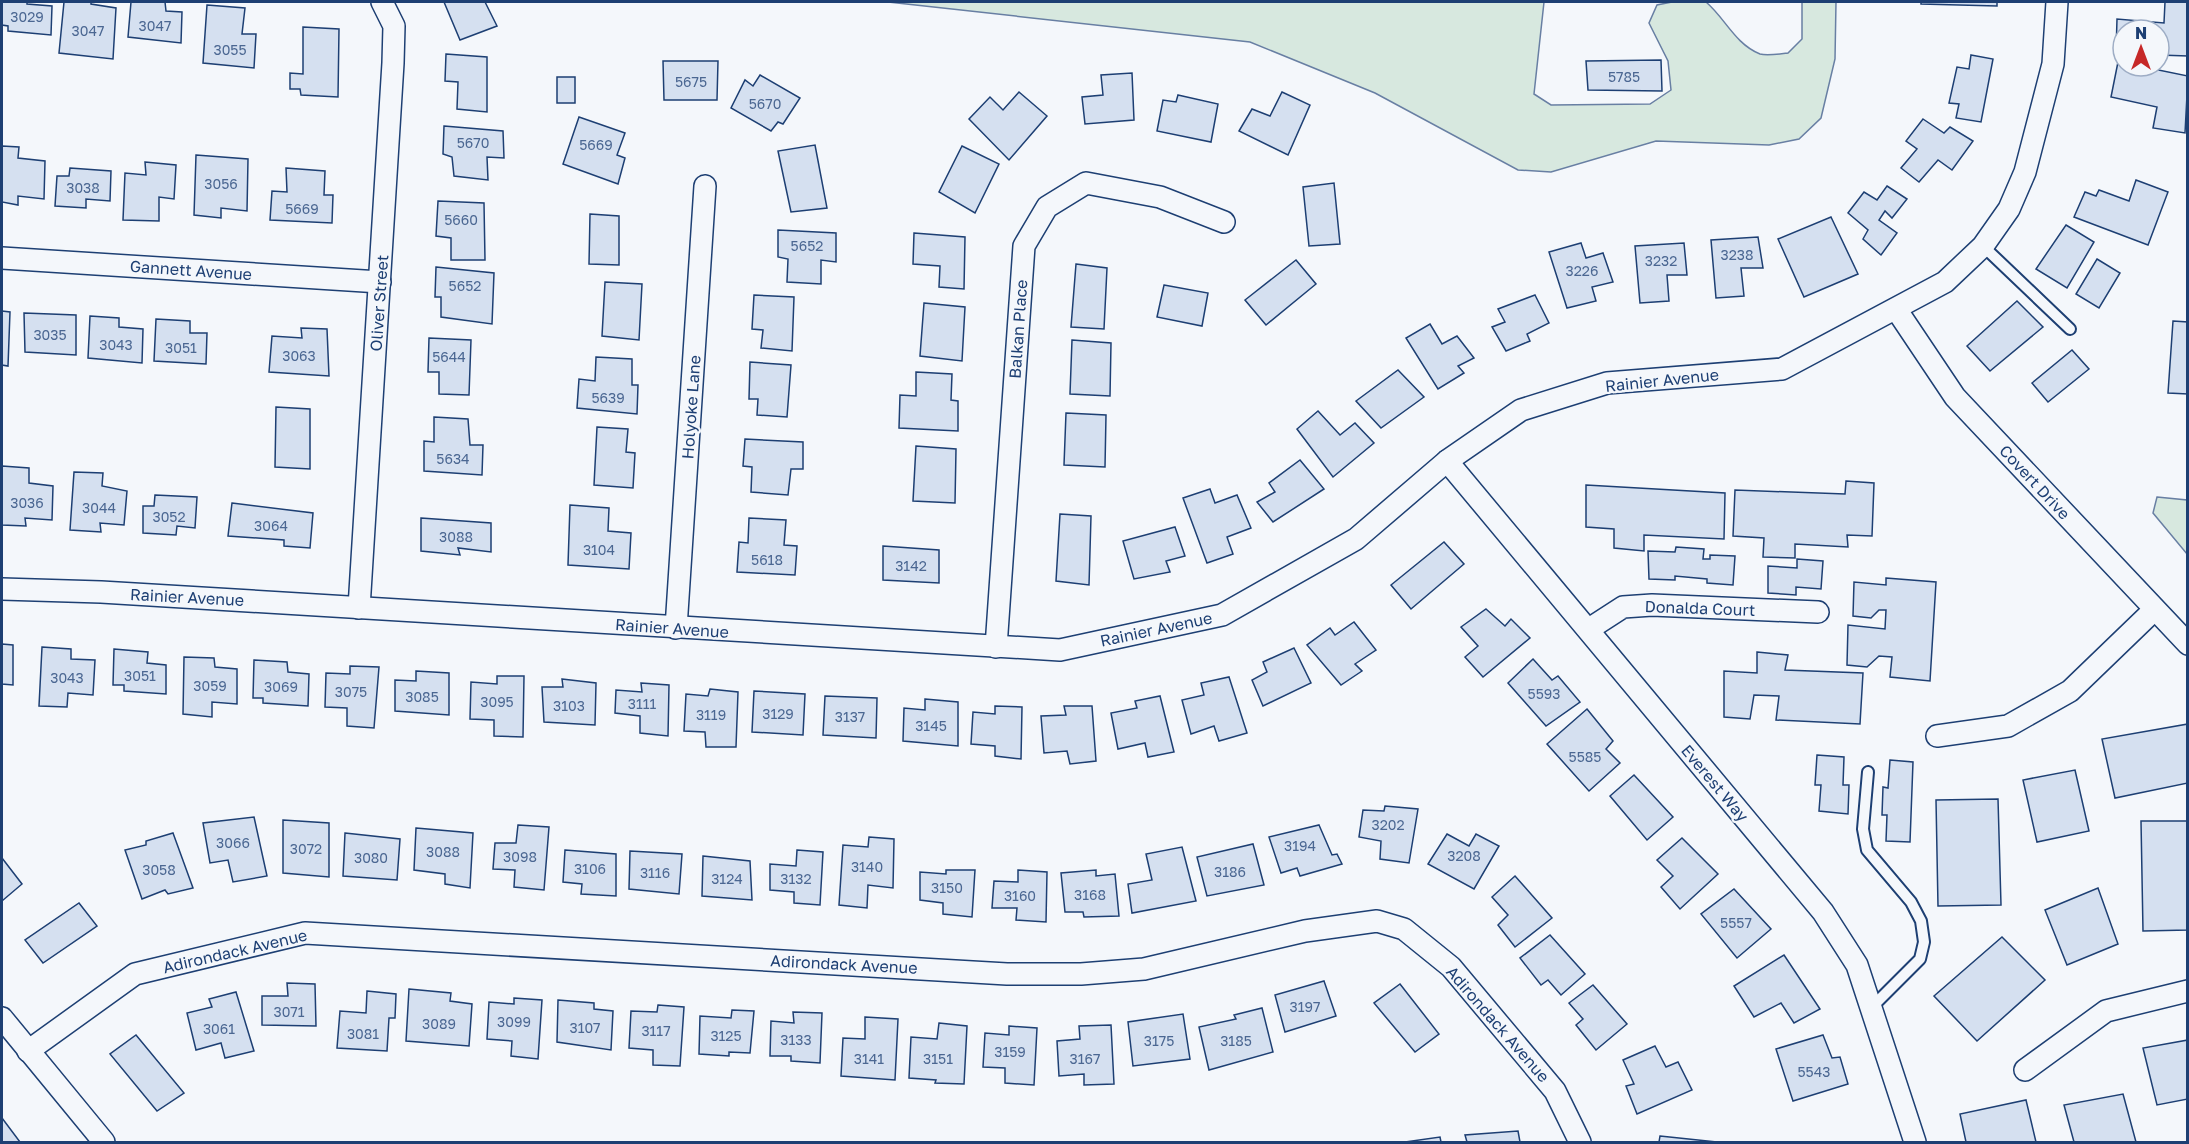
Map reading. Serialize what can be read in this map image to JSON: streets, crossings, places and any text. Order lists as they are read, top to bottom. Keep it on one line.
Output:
{"streets":{"street":["Gannett Avenue","Oliver Street","Balkan Place","Rainier Avenue","Holyoke Lane","Covert Drive","Donalda Court","Everest Way","Adirondack Avenue"]},"crossings":[["Gannett Avenue","Oliver Street"],["Oliver Street","Rainier Avenue"],["Balkan Place","Rainier Avenue"],["Rainier Avenue","Holyoke Lane"],["Rainier Avenue","Covert Drive"],["Rainier Avenue","Everest Way"],["Donalda Court","Everest Way"]],"house_numbers":["3029","3047","3047","3055","5785","5675","5670","5670","5669","3056","3038","5669","5660","5652","3238","3232","3226","5652","3035","3043","3051","3063","5644","5639","5634","3036","3044","3052","3064","3088","3104","5618","3142","3051","3043","3059","3069","3075","5593","3085","3095","3111","3103","3129","3119","3137","3145","5585","3202","3066","3194","3072","3088","3208","3098","3080","3140","3106","3058","3186","3116","3124","3132","3150","3168","3160","5557","3197","3071","3099","3089","3107","3061","3117","3081","3125","3133","3175","3185","3159","3141","3151","3167","5543"],"north":"top"}
